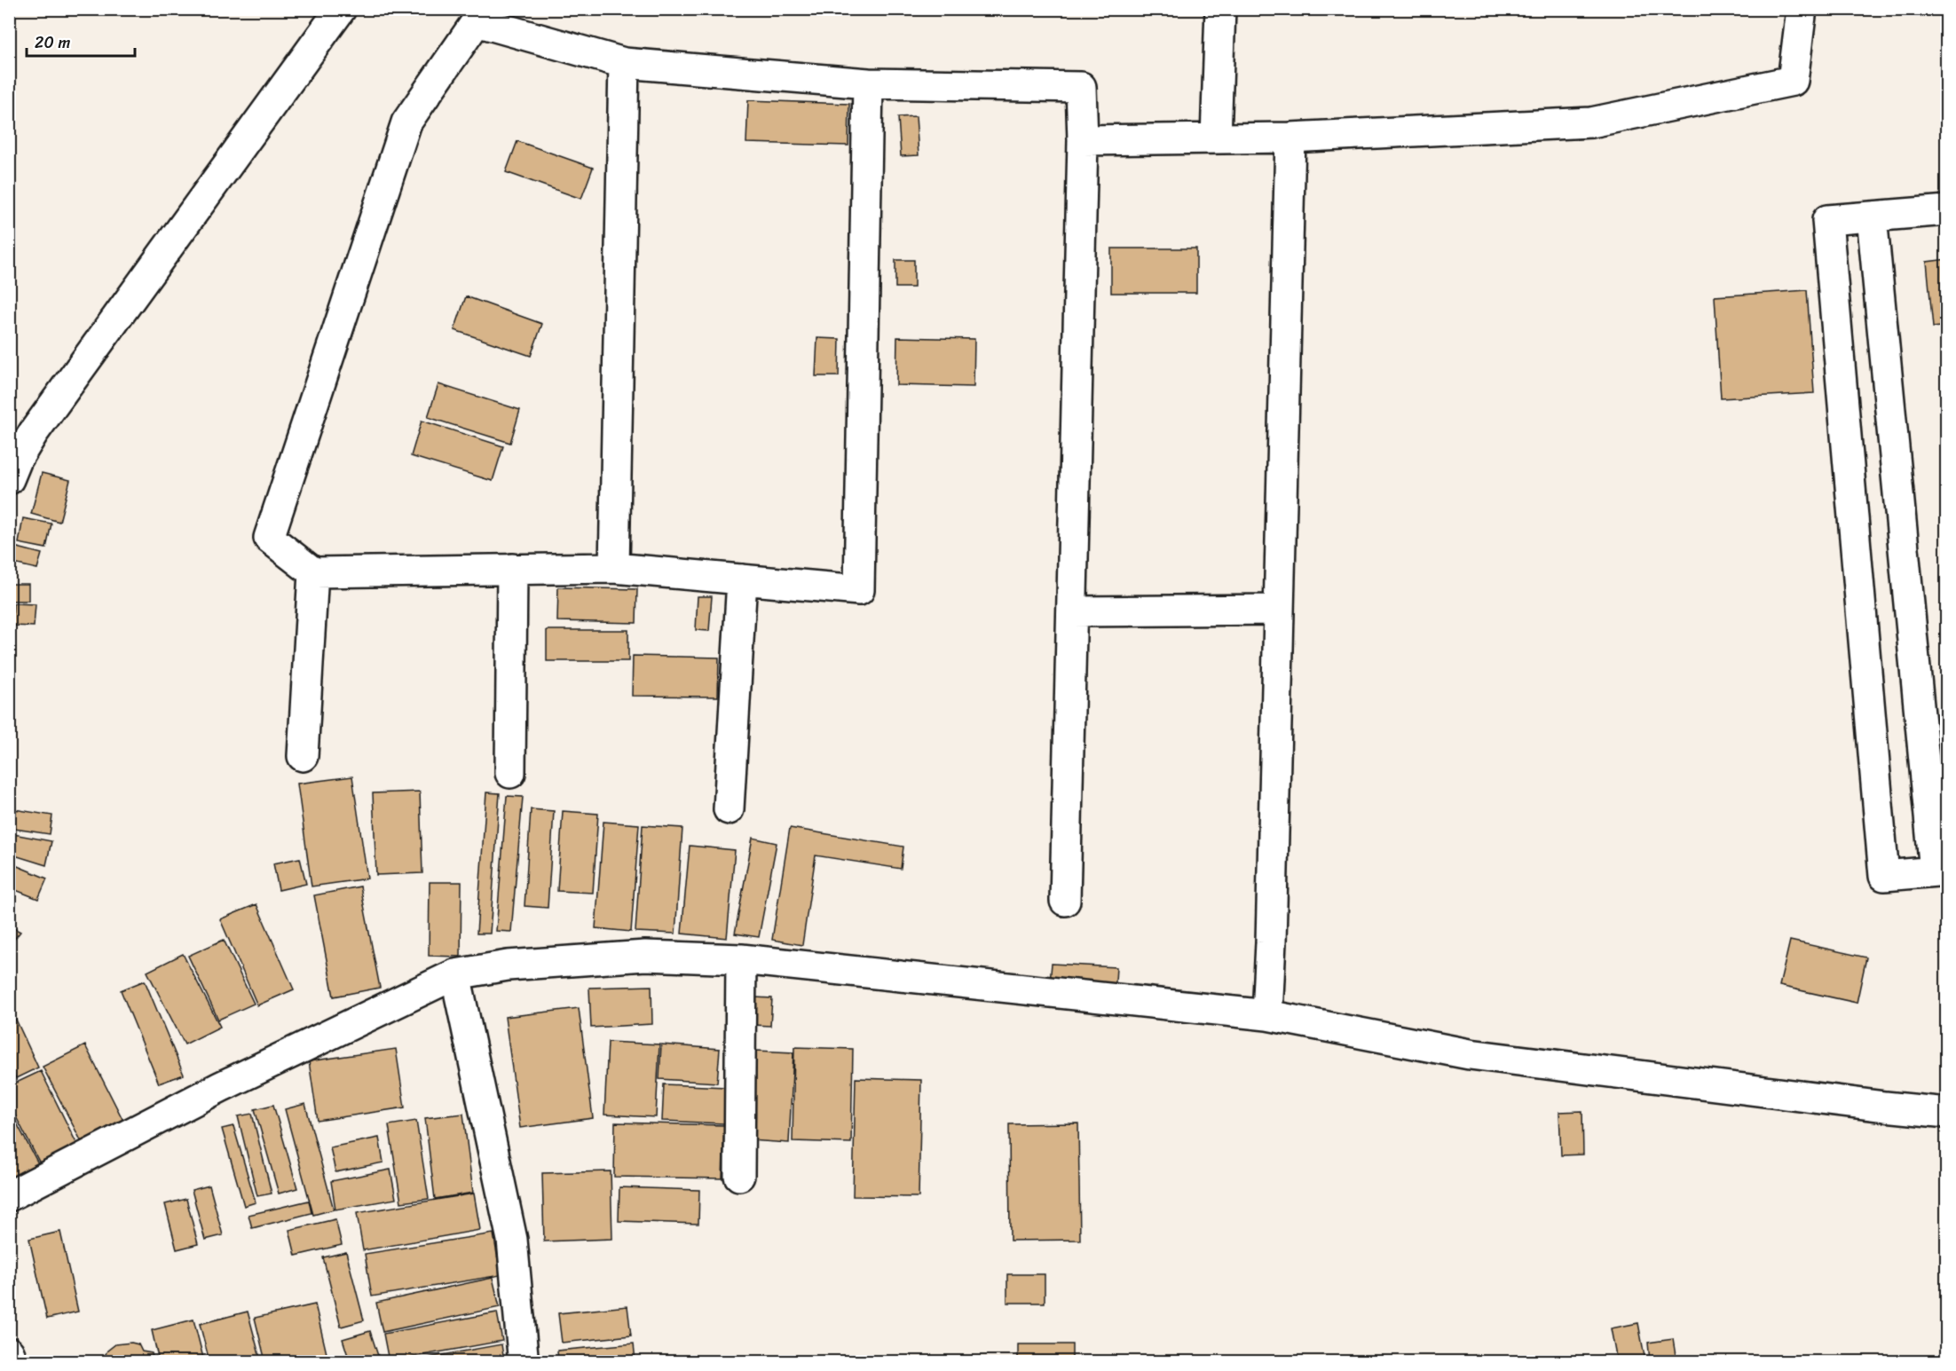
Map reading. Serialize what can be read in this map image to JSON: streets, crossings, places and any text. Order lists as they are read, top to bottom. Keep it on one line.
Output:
{"scale_bar":"20 m"}
